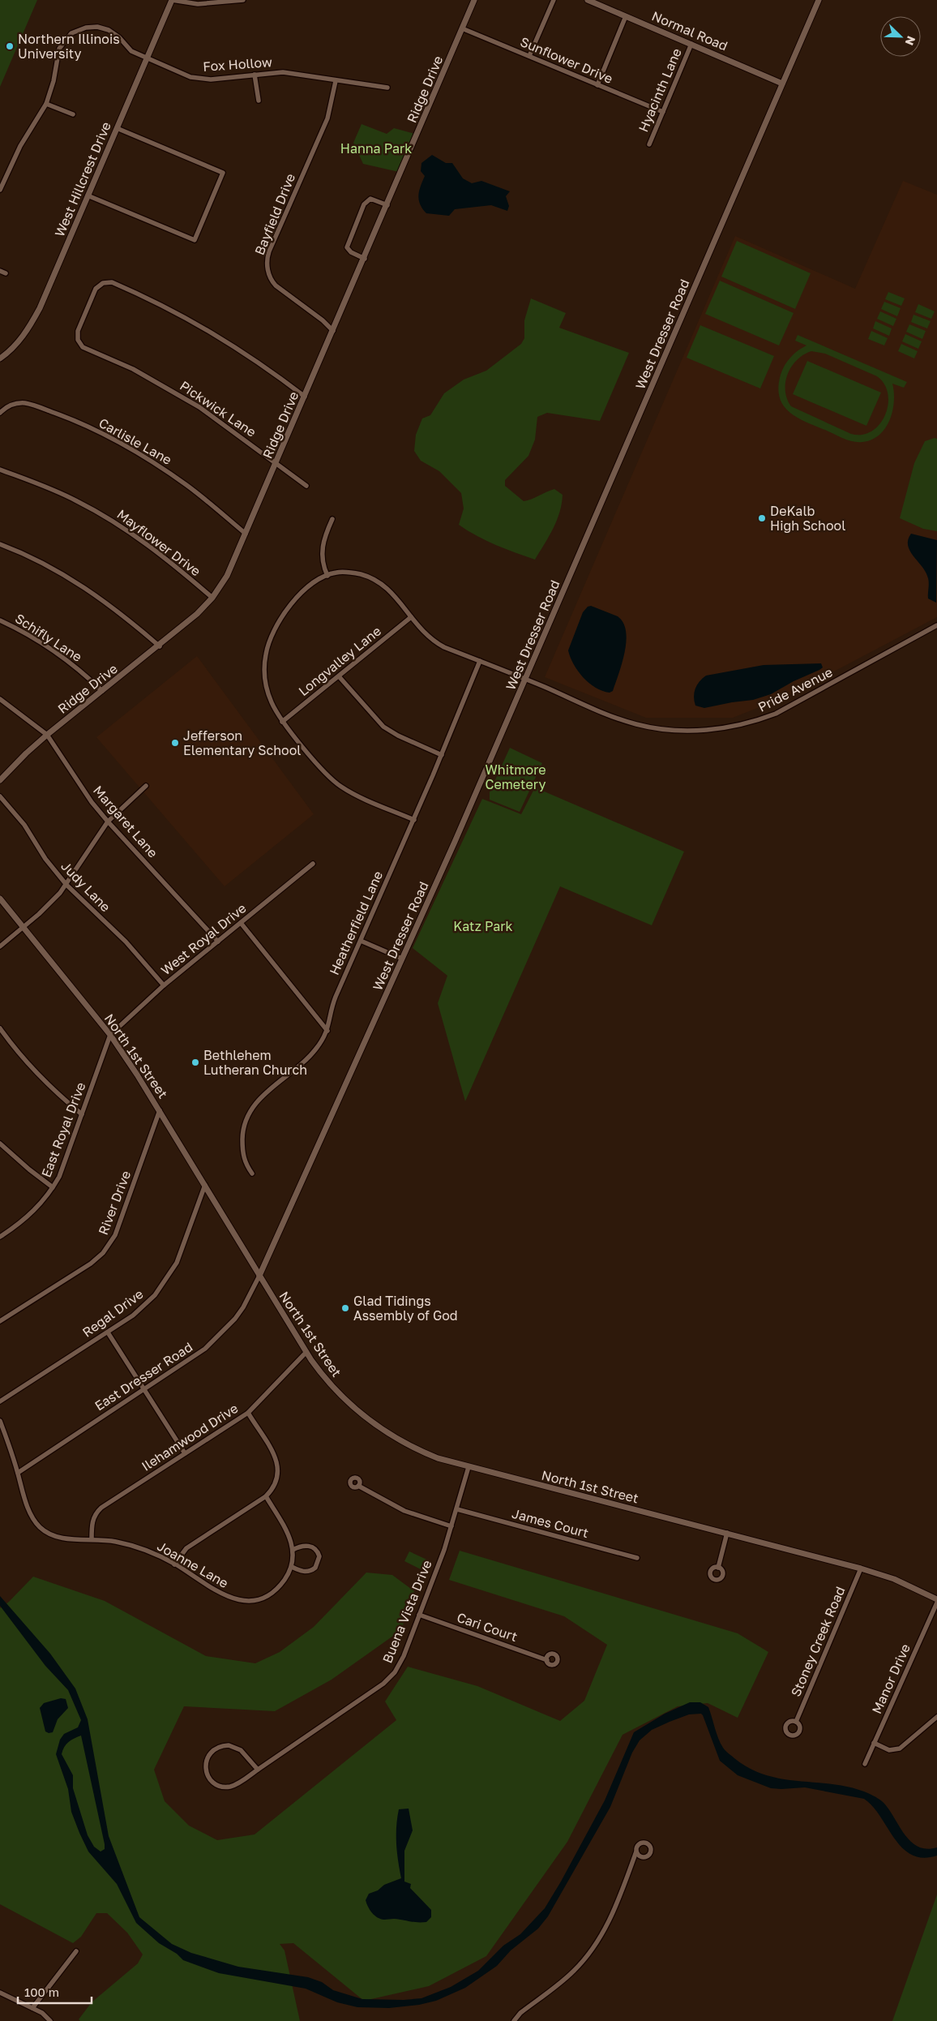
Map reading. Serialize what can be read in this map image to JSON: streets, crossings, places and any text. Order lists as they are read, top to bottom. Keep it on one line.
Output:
{"streets":{"street":["Normal Road","Sunflower Drive","Fox Hollow","Ridge Drive","Hyacinth Lane","West Hillcrest Drive","Bayfield Drive","West Dresser Road","Pickwick Lane","Carlisle Lane","Mayflower Drive","Schifly Lane","Longvalley Lane","Pride Avenue","Margaret Lane","Judy Lane","Heatherfield Lane","West Royal Drive","North 1st Street","East Royal Drive","River Drive","Regal Drive","East Dresser Road","Ilehamwood Drive","James Court","Joanne Lane","Buena Vista Drive","Cari Court","Stoney Creek Road","Manor Drive"]},"crossings":[["Normal Road","Hyacinth Lane"],["Normal Road","West Dresser Road"],["Sunflower Drive","Ridge Drive"],["Sunflower Drive","Hyacinth Lane"],["Fox Hollow","West Hillcrest Drive"],["Fox Hollow","Bayfield Drive"],["Ridge Drive","Bayfield Drive"],["Ridge Drive","Pickwick Lane"],["Ridge Drive","Carlisle Lane"],["Ridge Drive","Mayflower Drive"],["Ridge Drive","Schifly Lane"],["Ridge Drive","Margaret Lane"],["West Dresser Road","Pride Avenue"],["West Dresser Road","North 1st Street"],["West Dresser Road","East Dresser Road"],["Longvalley Lane","Pride Avenue"],["Pride Avenue","Heatherfield Lane"],["Margaret Lane","West Royal Drive"],["Judy Lane","West Royal Drive"],["West Royal Drive","North 1st Street"],["West Royal Drive","East Royal Drive"],["North 1st Street","East Royal Drive"],["North 1st Street","River Drive"],["North 1st Street","Regal Drive"],["North 1st Street","East Dresser Road"],["North 1st Street","Ilehamwood Drive"],["North 1st Street","Buena Vista Drive"],["North 1st Street","Stoney Creek Road"],["East Dresser Road","Joanne Lane"],["Ilehamwood Drive","Joanne Lane"],["James Court","Buena Vista Drive"],["Buena Vista Drive","Cari Court"]],"parks":["Hanna Park","Whitmore Cemetery","Katz Park"],"places":["Northern Illinois University","DeKalb High School","Jefferson Elementary School","Bethlehem Lutheran Church","Glad Tidings Assembly of God"],"scale_bar":"100 m","north":"bottom right"}
